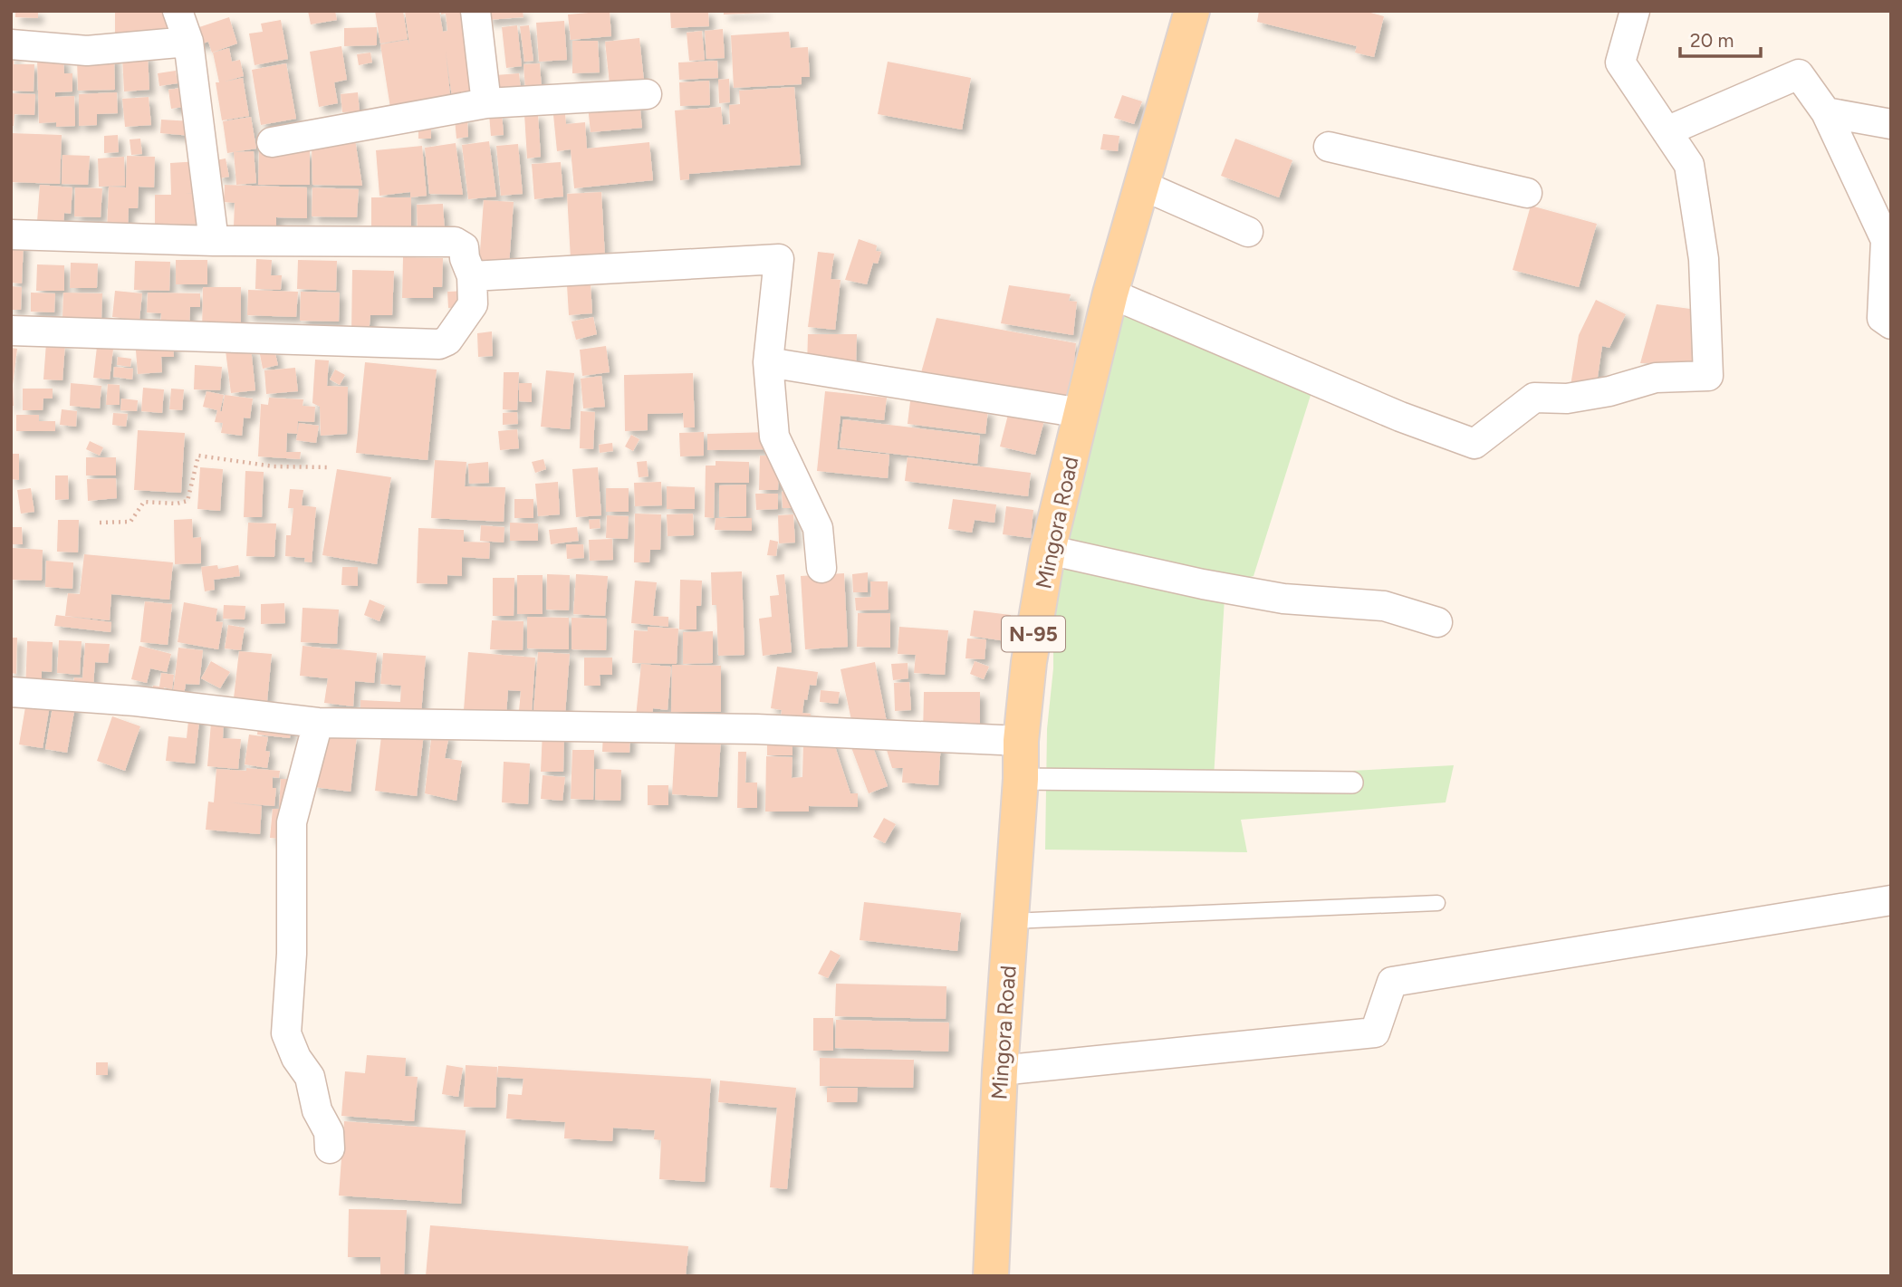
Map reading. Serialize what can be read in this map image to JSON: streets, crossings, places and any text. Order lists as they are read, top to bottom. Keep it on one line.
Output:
{"streets":{"main road":["Mingora Road","N-95"]},"scale_bar":"20 m"}
